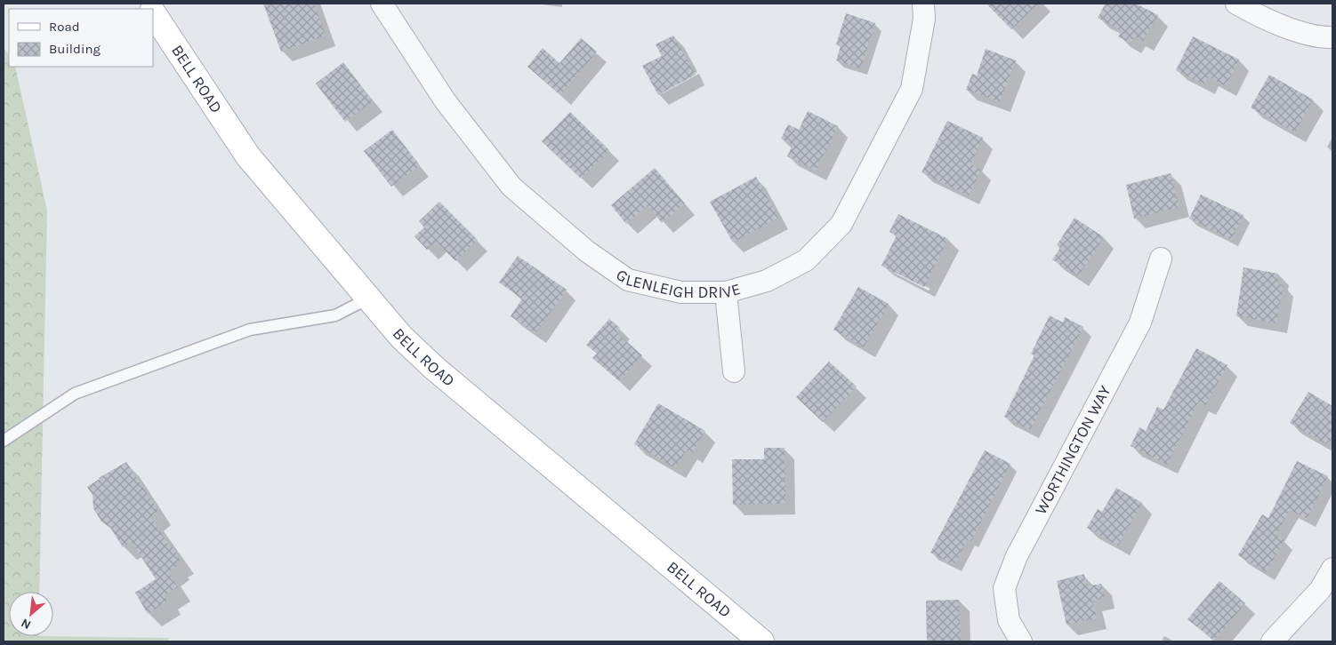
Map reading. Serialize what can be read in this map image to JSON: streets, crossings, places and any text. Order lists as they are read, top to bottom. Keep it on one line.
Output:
{"streets":{"street":["BELL ROAD","GLENLEIGH DRIVE","WORTHINGTON WAY"]},"legend":["Road","Building"],"north":"bottom left"}
